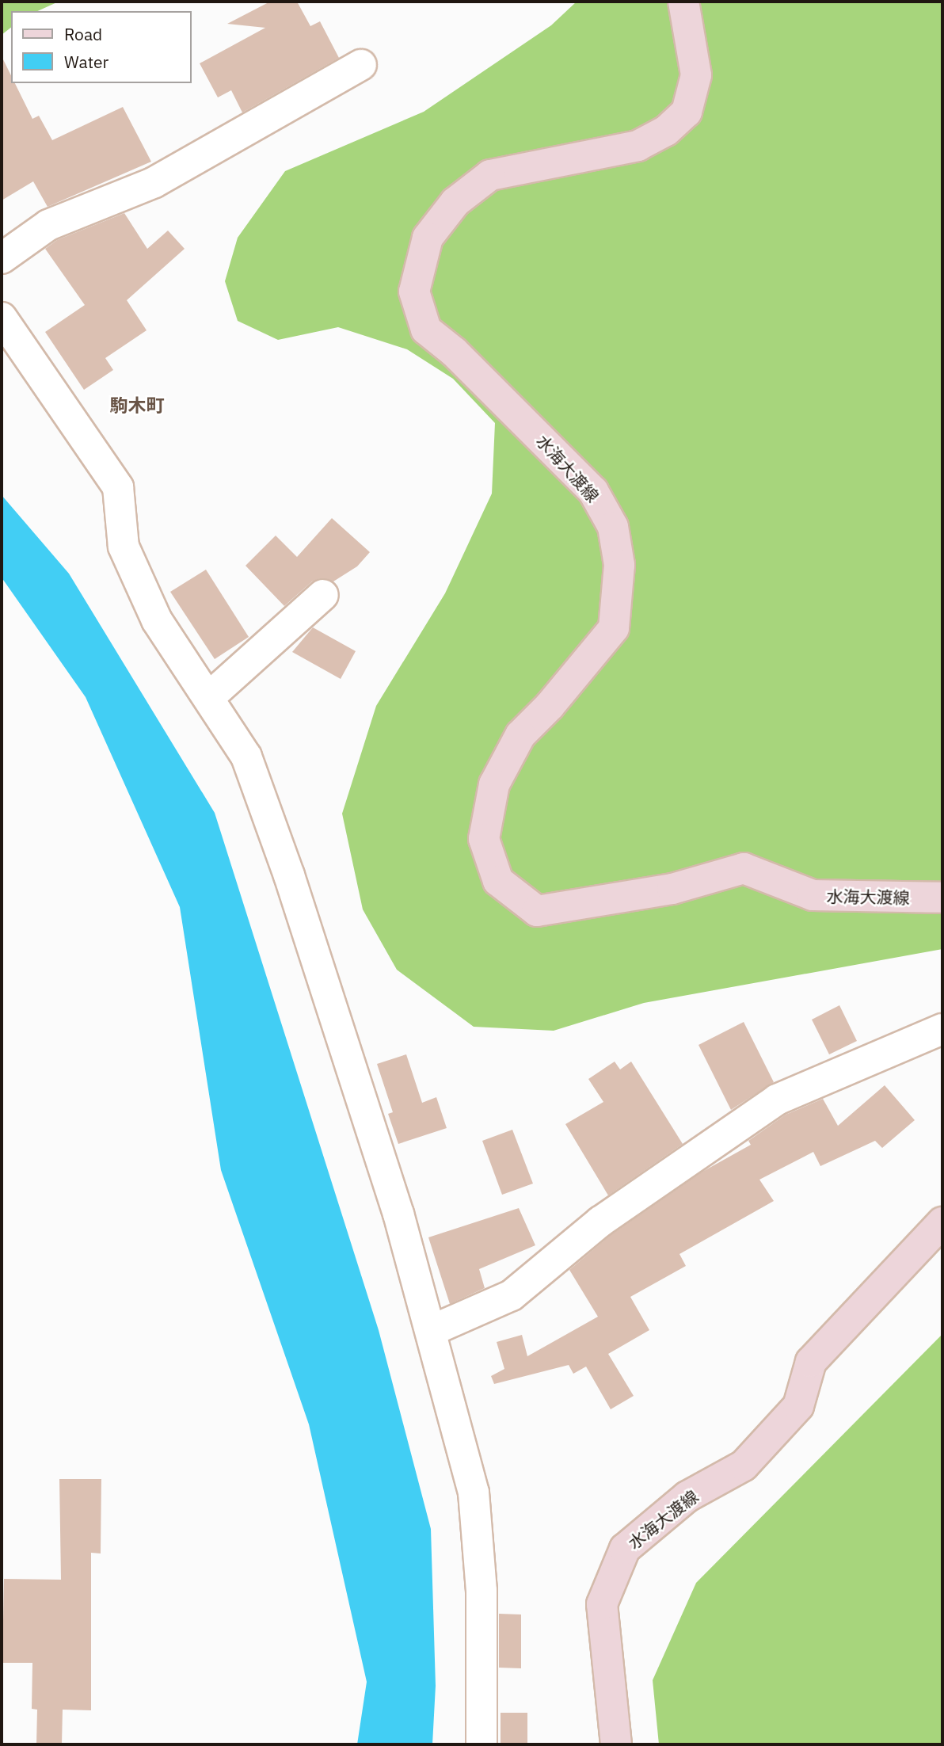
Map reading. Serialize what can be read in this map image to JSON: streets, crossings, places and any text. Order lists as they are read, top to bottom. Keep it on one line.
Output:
{"streets":{"main road":["水海大渡線"]},"districts":["駒木町"],"legend":["Road","Water"]}
